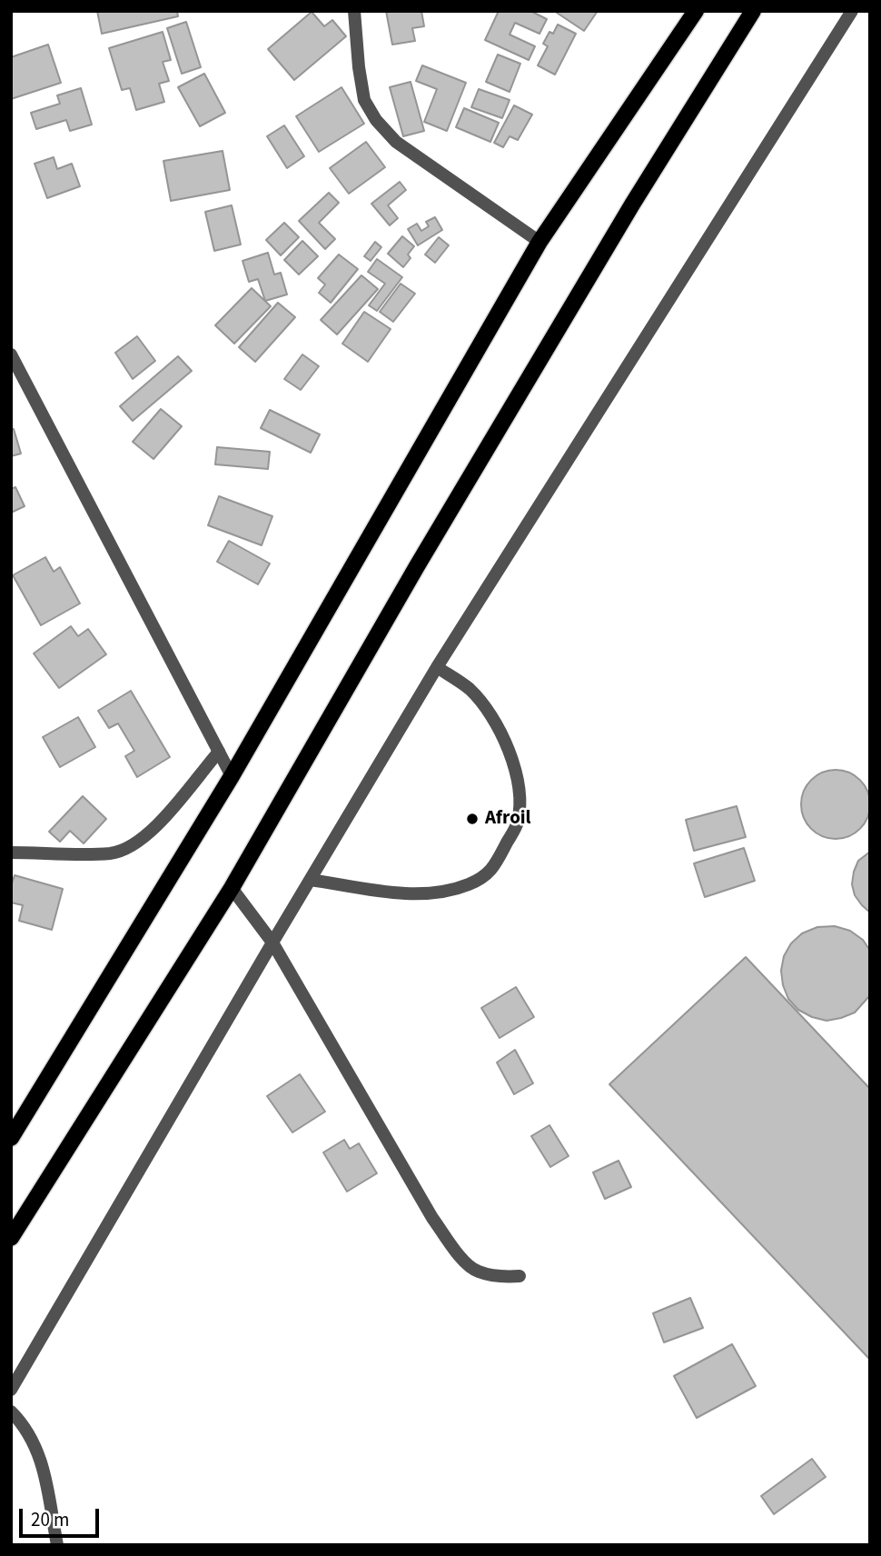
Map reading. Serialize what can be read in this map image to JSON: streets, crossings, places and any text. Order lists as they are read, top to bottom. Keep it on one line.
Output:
{"places":["Afroil"],"scale_bar":"20 m"}
